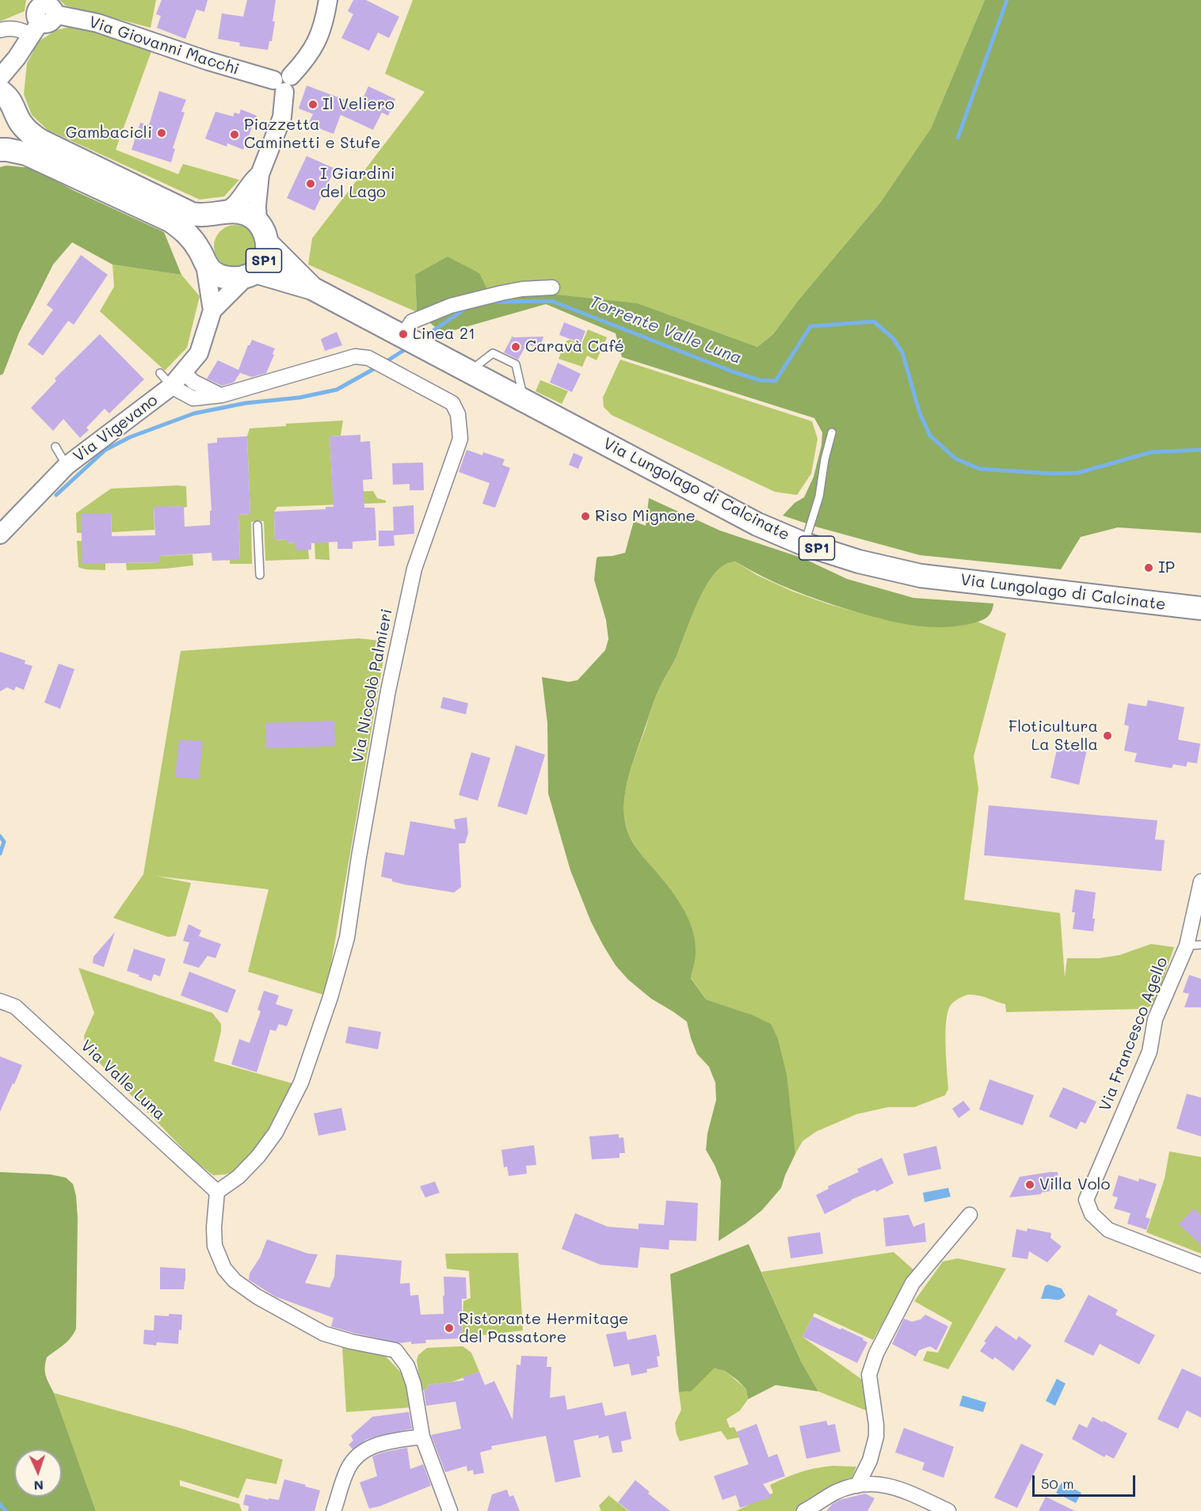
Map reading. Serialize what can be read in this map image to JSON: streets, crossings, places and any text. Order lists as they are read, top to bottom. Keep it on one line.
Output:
{"streets":{"main road":["SP1","Via Lungolago di Calcinate"],"street":["Via Giovanni Macchi","Via Vigevano","Via Niccolò Palmieri","Via Francesco Agello","Via Valle Luna"]},"crossings":[["SP1","Via Vigevano"],["SP1","Via Lungolago di Calcinate"],["Via Vigevano","Via Niccolò Palmieri"],["Via Niccolò Palmieri","Via Valle Luna"]],"water":["Torrente Valle Luna"],"places":["Il Veliero","Gambacicli","Piazzetta Caminetti e Stufe","I Giardini del Lago","Linea 21","Caravà Café","Riso Mignone","IP","Floticultura La Stella","Villa Volo","Ristorante Hermitage del Passatore"],"scale_bar":"50 m","north":"bottom"}
